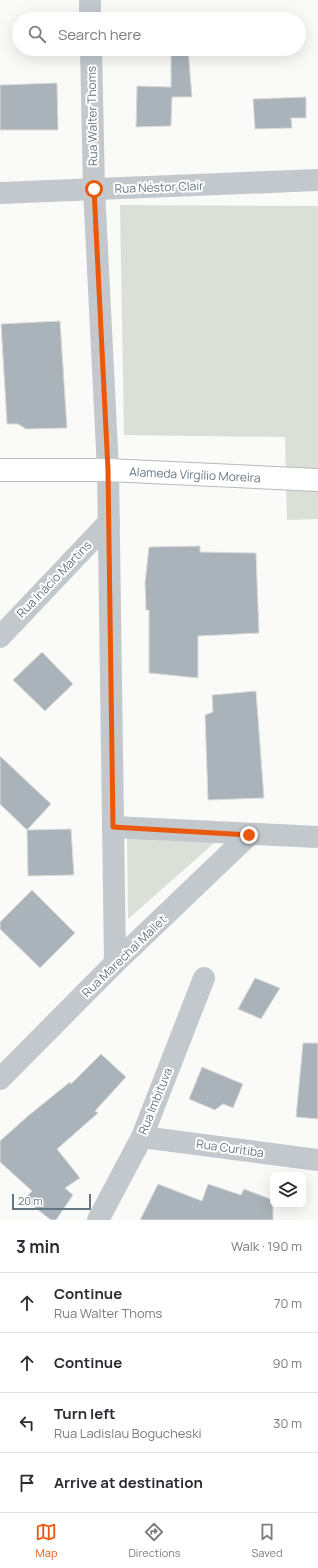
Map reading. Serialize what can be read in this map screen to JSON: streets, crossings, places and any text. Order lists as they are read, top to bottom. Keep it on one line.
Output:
{"streets":{"main road":["Alameda Virgílio Moreira"],"street":["Rua Walter Thoms","Rua Néstor Clair","Rua Inácio Martins","Rua Marechal Mallet","Rua Imbituva","Rua Curitiba"]},"crossings":[["Rua Walter Thoms","Rua Néstor Clair"],["Rua Walter Thoms","Alameda Virgílio Moreira"],["Rua Walter Thoms","Rua Inácio Martins"],["Rua Walter Thoms","Rua Marechal Mallet"],["Rua Imbituva","Rua Curitiba"]],"scale_bar":"20 m","page":{"search":"Search here","scale":"20 m","heading":["3 min","Walk · 190 m"],"list":[["Continue","Rua Walter Thoms","70 m"],["Continue","90 m"],["Turn left","Rua Ladislau Bogucheski","30 m"],"Arrive at destination"],"nav":["Map","Directions","Saved"]}}
